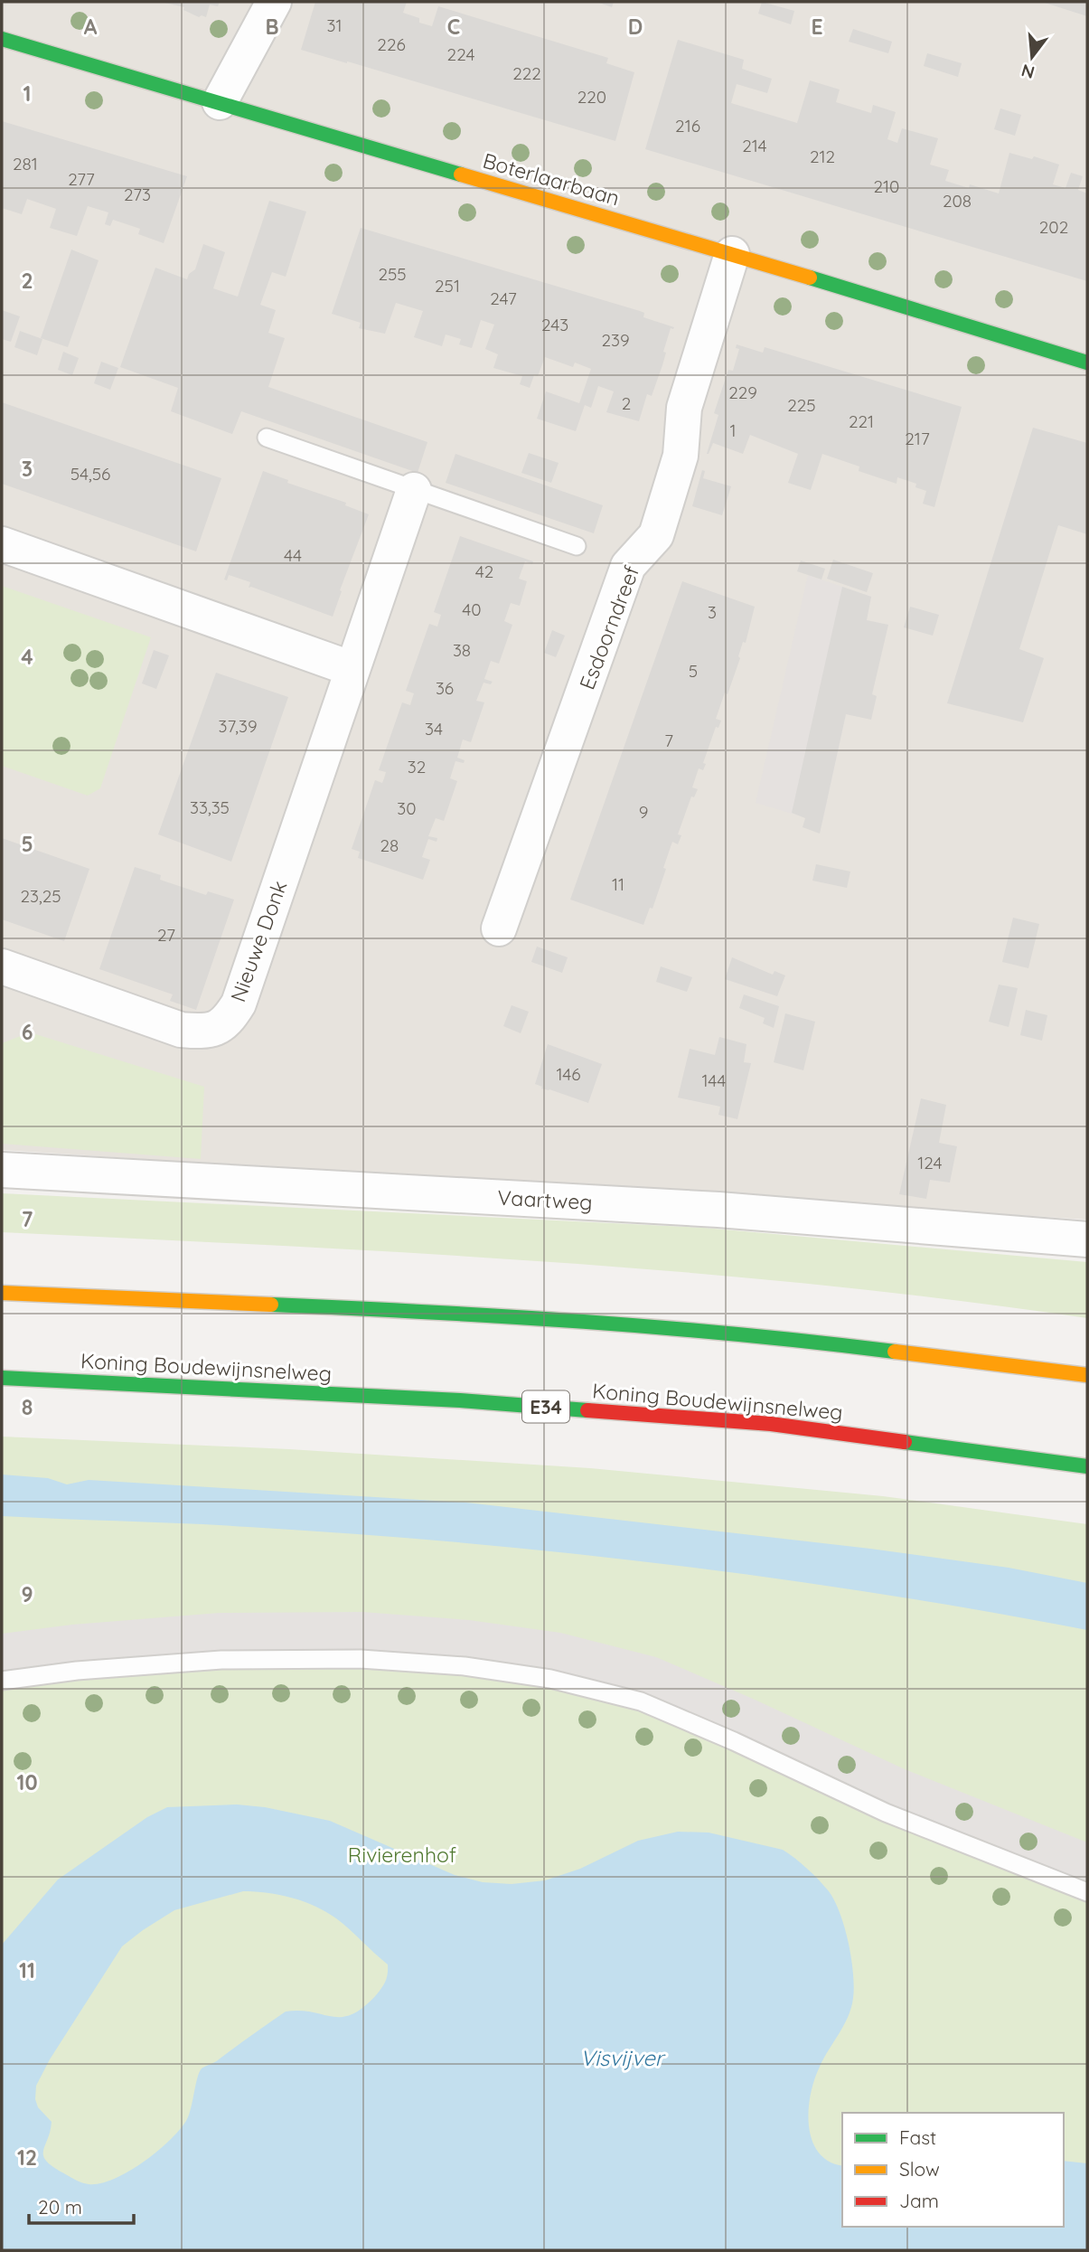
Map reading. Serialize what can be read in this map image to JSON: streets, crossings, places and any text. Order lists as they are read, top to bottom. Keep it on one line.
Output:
{"streets":{"main road":["Boterlaarbaan","Koning Boudewijnsnelweg","E34"],"street":["Esdoorndreef","Nieuwe Donk","Vaartweg"]},"crossings":[["Boterlaarbaan","Esdoorndreef"]],"water":["Visvijver"],"parks":["Rivierenhof"],"house_numbers":["31","226","224","222","220","216","214","212","281","277","210","273","208","202","255","251","247","243","239","229","2","225","221","1","217","54,56","44","42","40","3","38","5","36","37,39","34","7","32","33,35","30","9","28","11","23,25","27","146","144","124"],"legend":["Fast","Slow","Jam"],"scale_bar":"20 m","north":"bottom","grid":{"columns":["A","B","C","D","E"],"rows":["1","2","3","4","5","6","7","8","9","10","11","12"]}}
